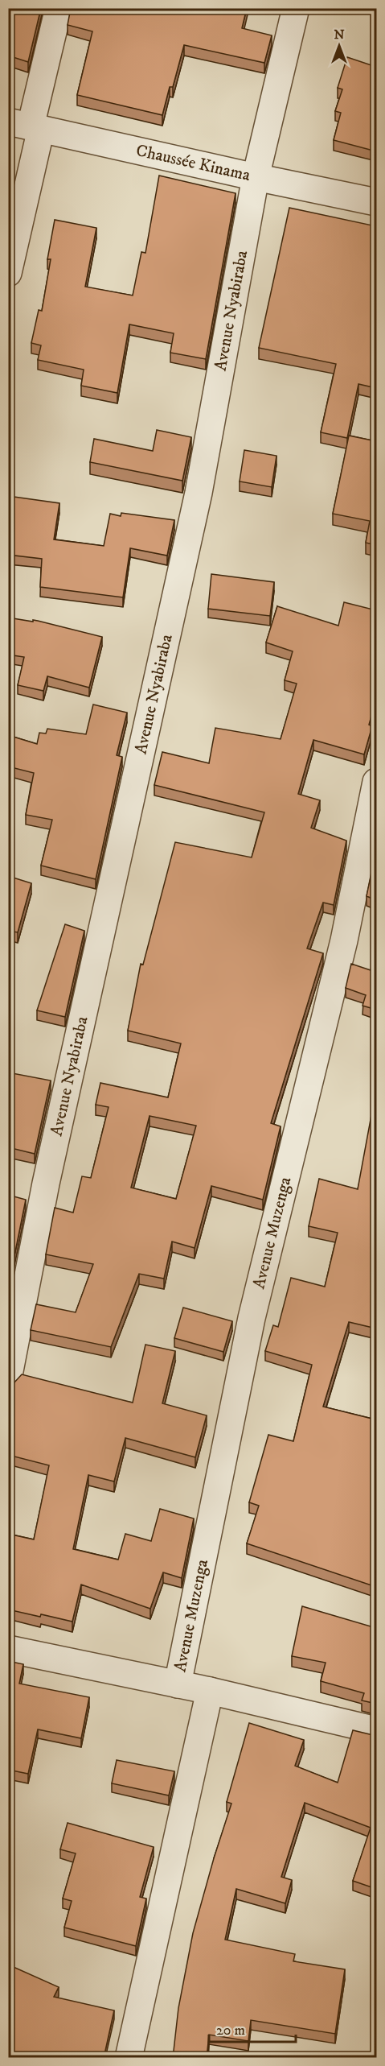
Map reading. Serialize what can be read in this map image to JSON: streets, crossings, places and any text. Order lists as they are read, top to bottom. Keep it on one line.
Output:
{"streets":{"street":["Chaussée Kinama","Avenue Nyabiraba","Avenue Muzenga"]},"crossings":[["Chaussée Kinama","Avenue Nyabiraba"]],"scale_bar":"20 m","north":"top"}
